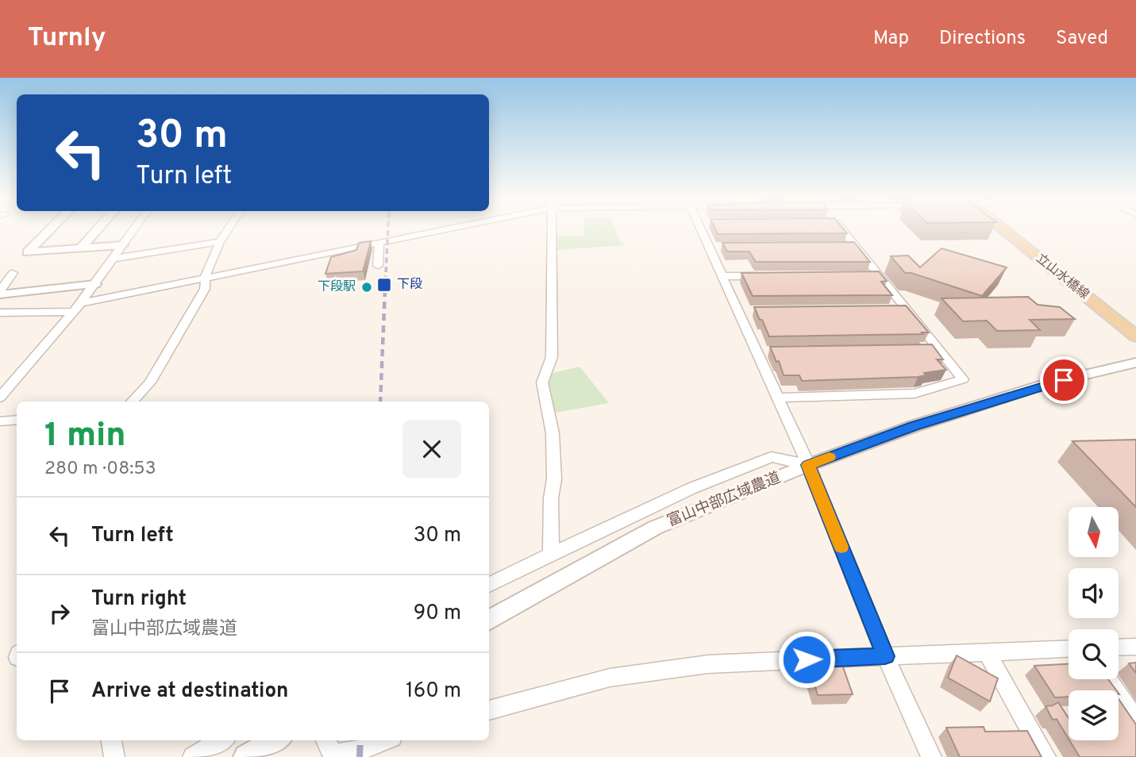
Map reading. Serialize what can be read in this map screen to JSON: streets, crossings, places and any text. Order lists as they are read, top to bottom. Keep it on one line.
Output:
{"streets":{"main road":["立山水橋線"],"street":["富山中部広域農道"]},"places":{"transit":["下段"],"other":["下段駅"]},"north":"bottom","page":{"header":"Turnly","nav":["Map","Directions","Saved"],"turn":["30 m","Turn left"],"heading":["1 min","280 m · 08:53"],"list":[{"name":"Turn left","value":"30 m"},{"name":"Turn right","note":"富山中部広域農道","value":"90 m"},{"name":"Arrive at destination","value":"160 m"}]}}
